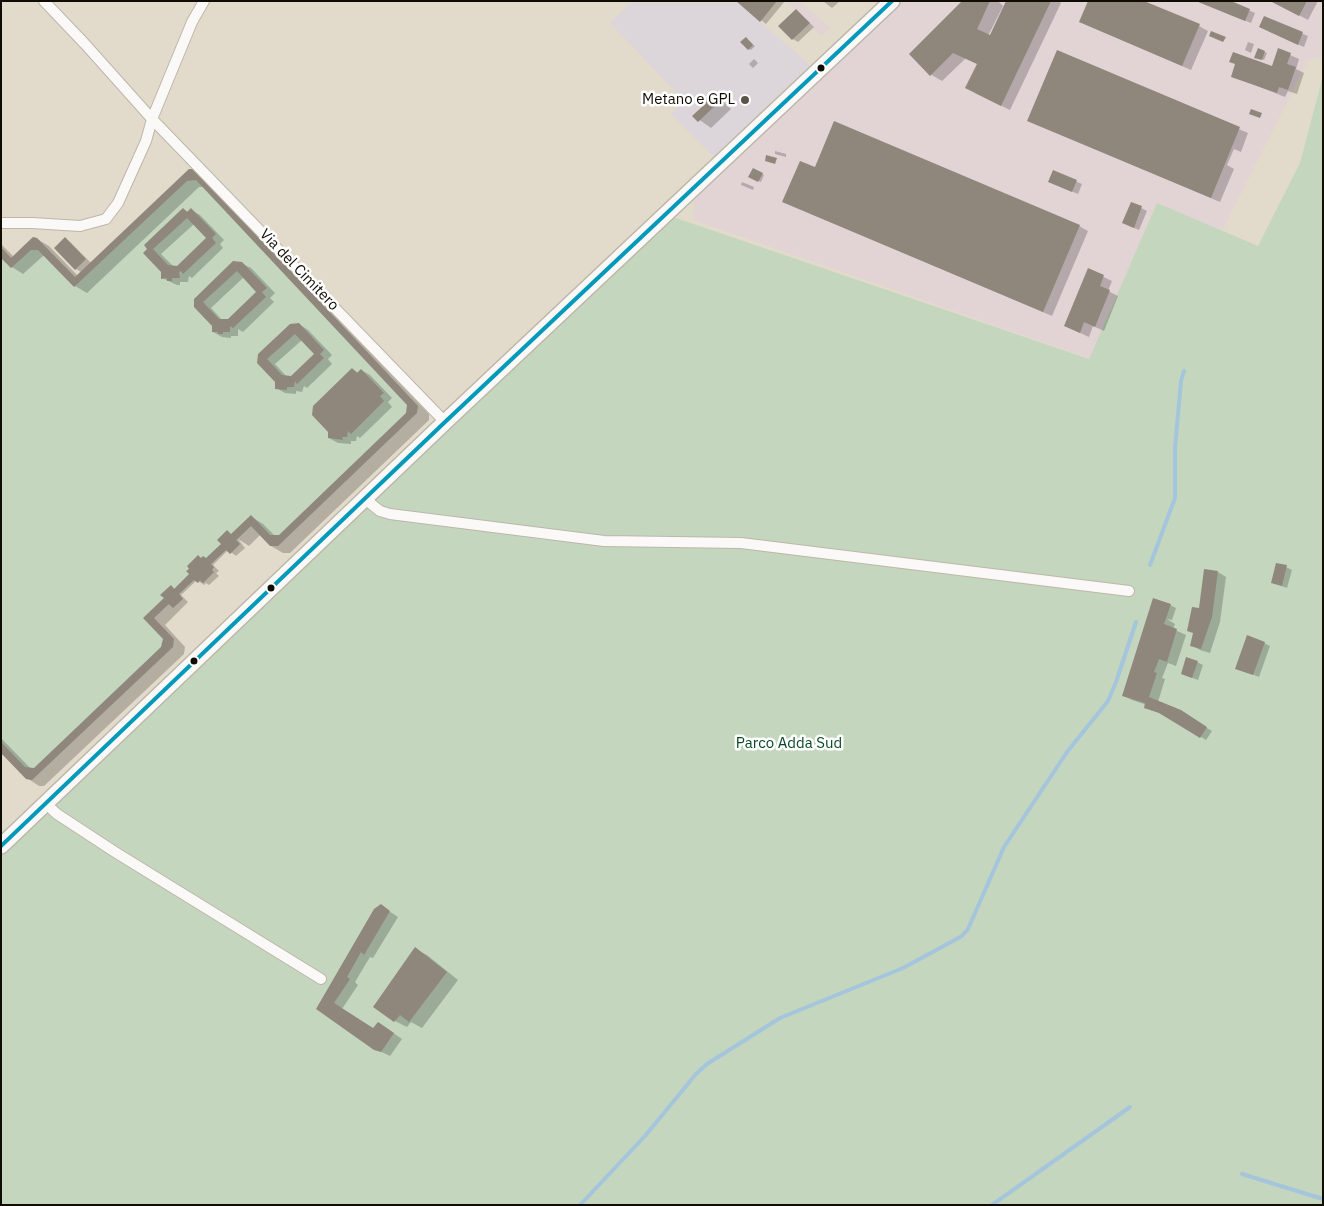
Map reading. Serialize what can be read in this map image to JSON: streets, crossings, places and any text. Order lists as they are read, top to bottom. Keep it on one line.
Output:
{"streets":{"street":["Via del Cimitero"]},"parks":["Parco Adda Sud"],"places":["Metano e GPL"]}
